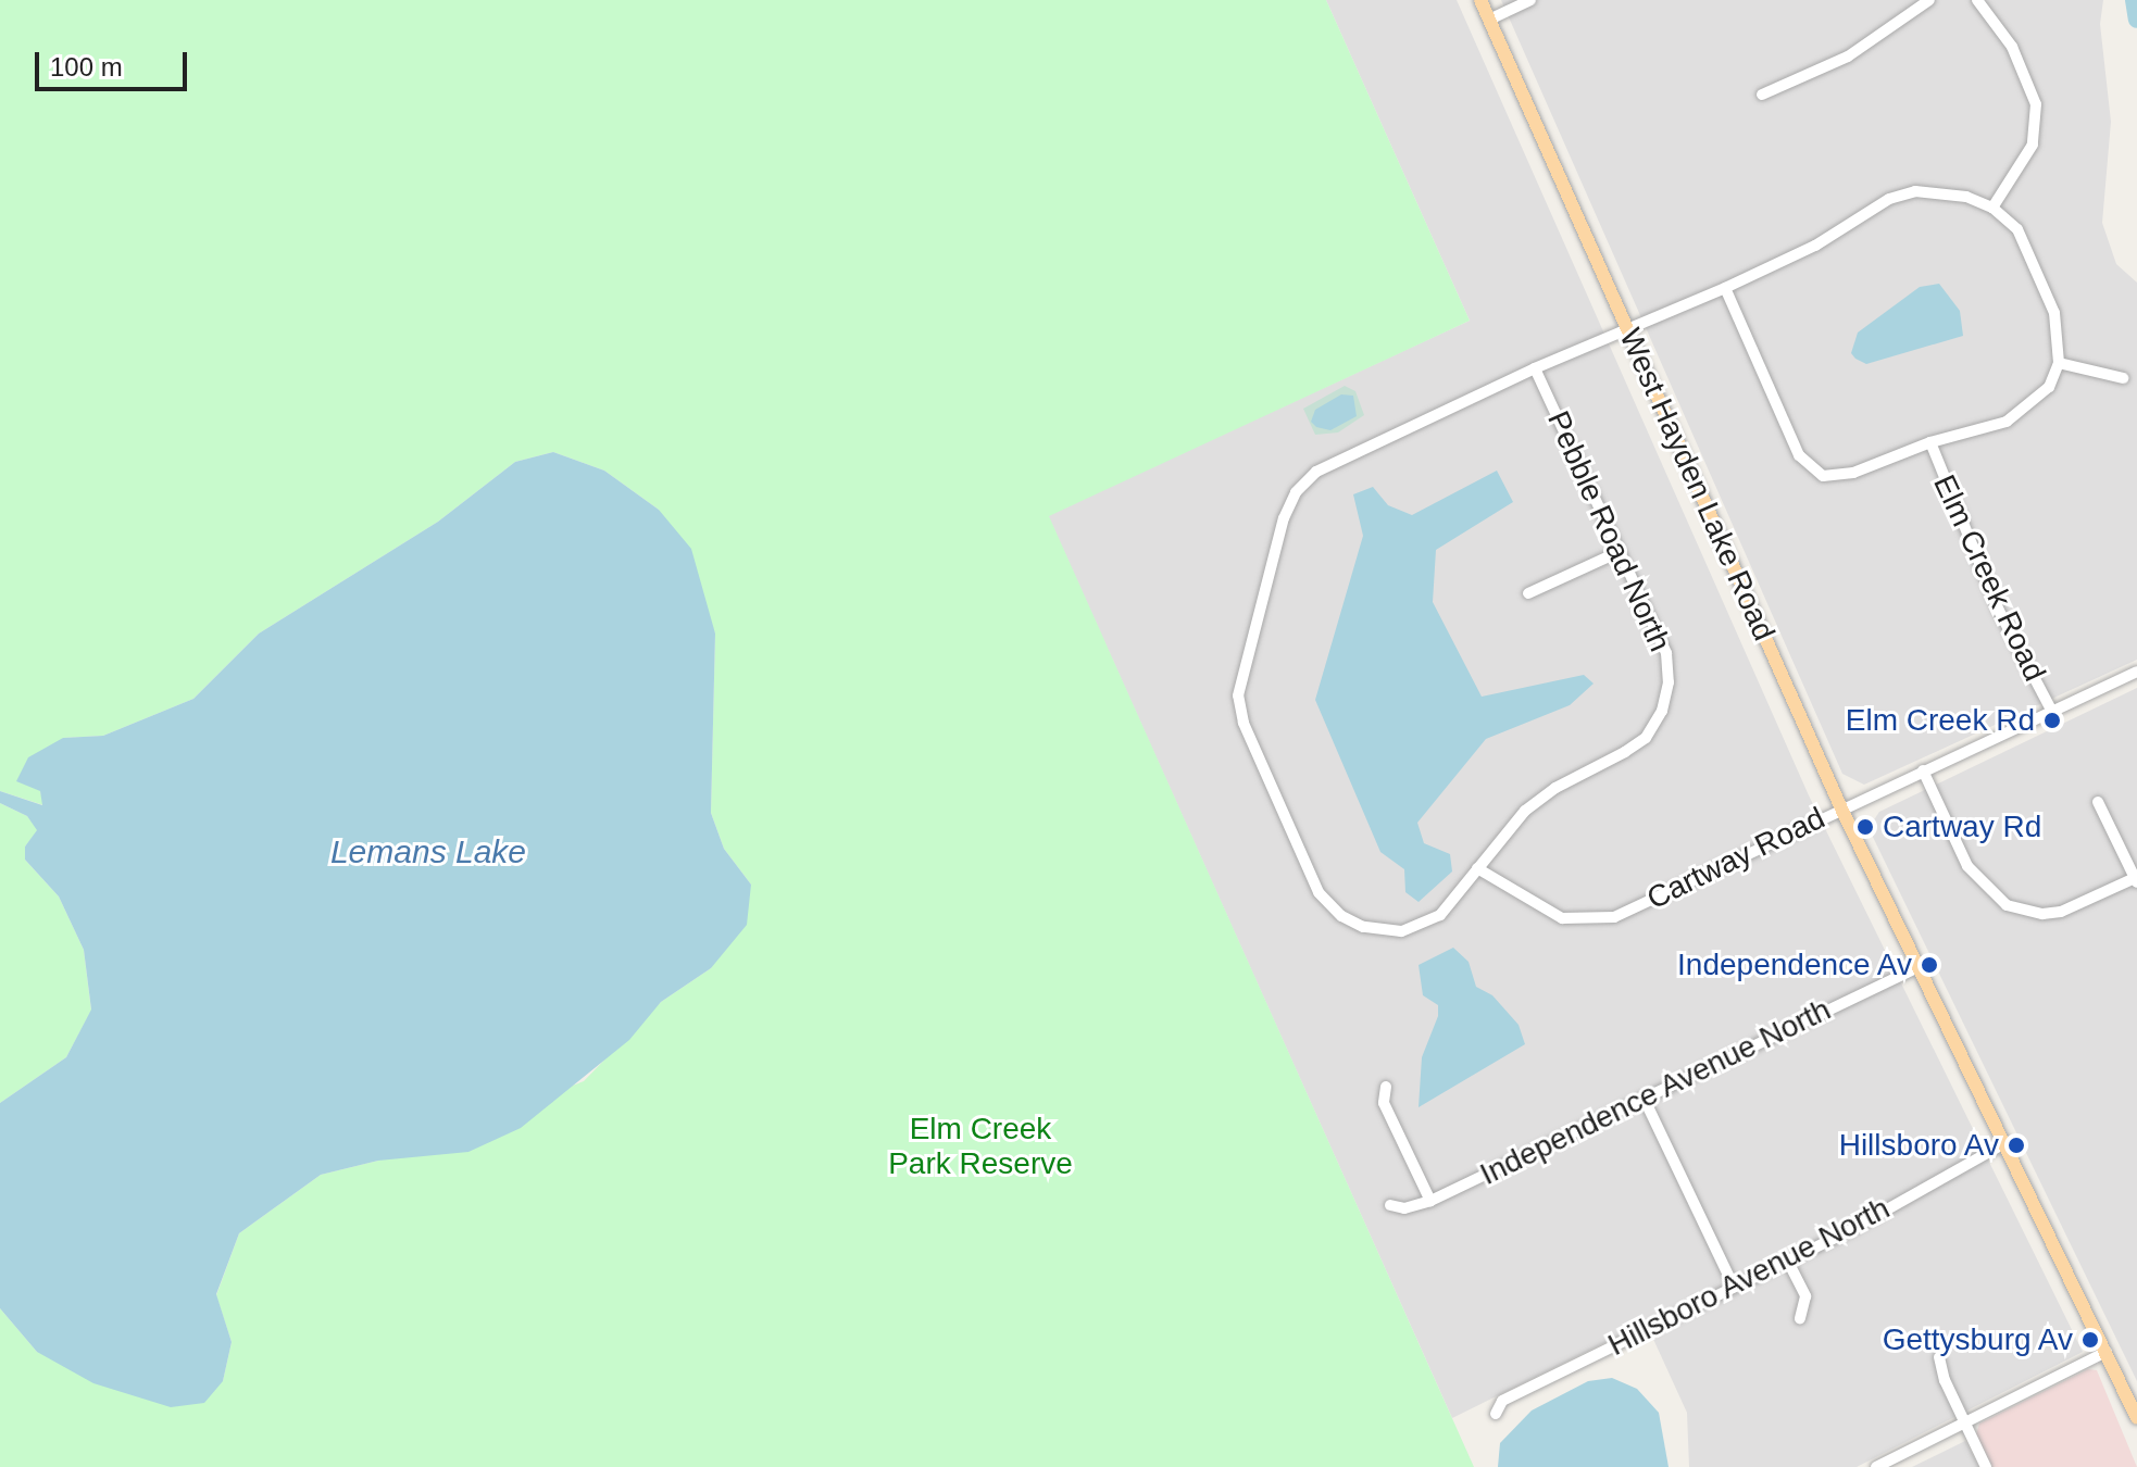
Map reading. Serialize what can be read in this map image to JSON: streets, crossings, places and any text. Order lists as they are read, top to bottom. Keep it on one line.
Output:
{"streets":{"main road":["West Hayden Lake Road"],"street":["Pebble Road North","Elm Creek Road","Cartway Road","Independence Avenue North","Hillsboro Avenue North"]},"crossings":[["West Hayden Lake Road","Pebble Road North"],["West Hayden Lake Road","Cartway Road"],["West Hayden Lake Road","Independence Avenue North"],["West Hayden Lake Road","Hillsboro Avenue North"],["Pebble Road North","Elm Creek Road"],["Pebble Road North","Cartway Road"],["Elm Creek Road","Cartway Road"]],"water":["Lemans Lake"],"parks":["Elm Creek Park Reserve"],"places":["Elm Creek Rd","Cartway Rd","Independence Av","Hillsboro Av","Gettysburg Av"],"scale_bar":"100 m"}
